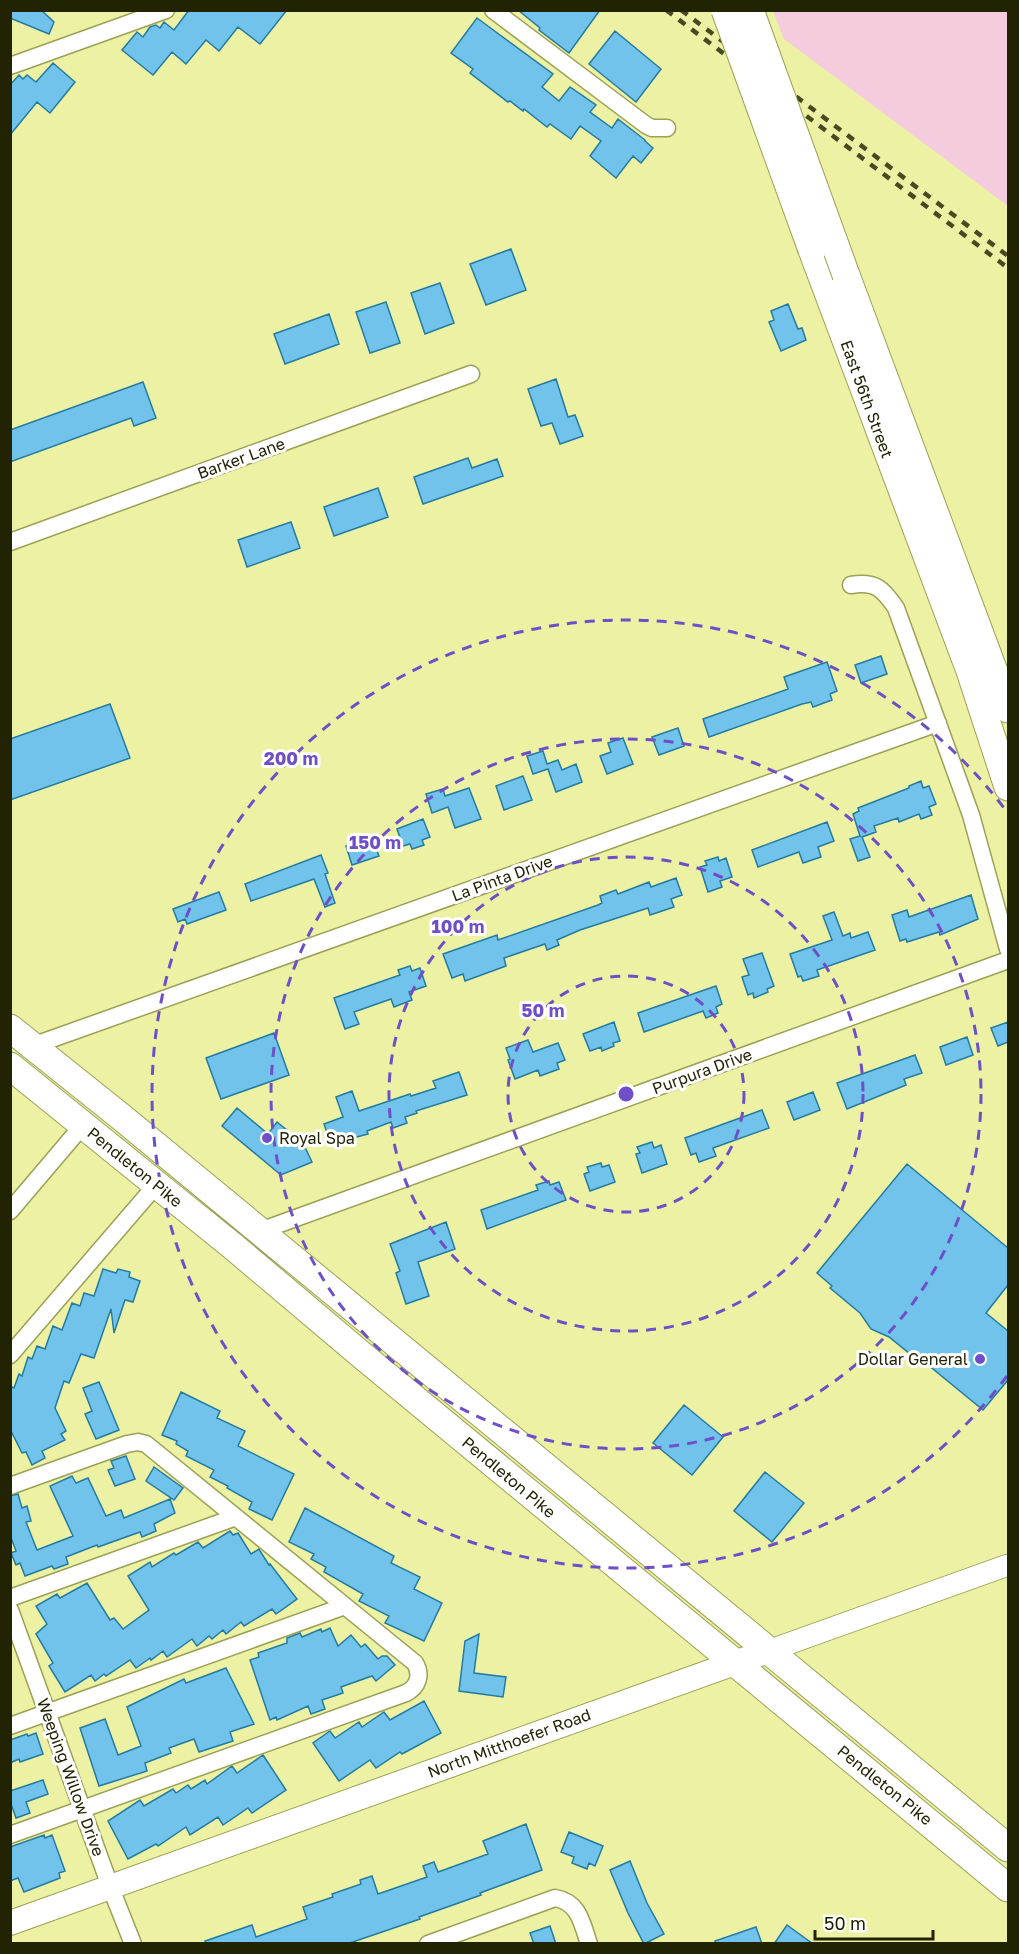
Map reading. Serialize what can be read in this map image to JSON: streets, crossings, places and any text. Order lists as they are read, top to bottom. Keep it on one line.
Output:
{"streets":{"main road":["East 56th Street","Pendleton Pike","North Mitthoefer Road"],"street":["Barker Lane","La Pinta Drive","Purpura Drive","Weeping Willow Drive"]},"crossings":[["La Pinta Drive","Pendleton Pike"],["Purpura Drive","Pendleton Pike"],["Pendleton Pike","North Mitthoefer Road"],["North Mitthoefer Road","Weeping Willow Drive"]],"places":["Royal Spa","Dollar General"],"scale_bar":"50 m","rings":["200 m","150 m","100 m","50 m"]}
